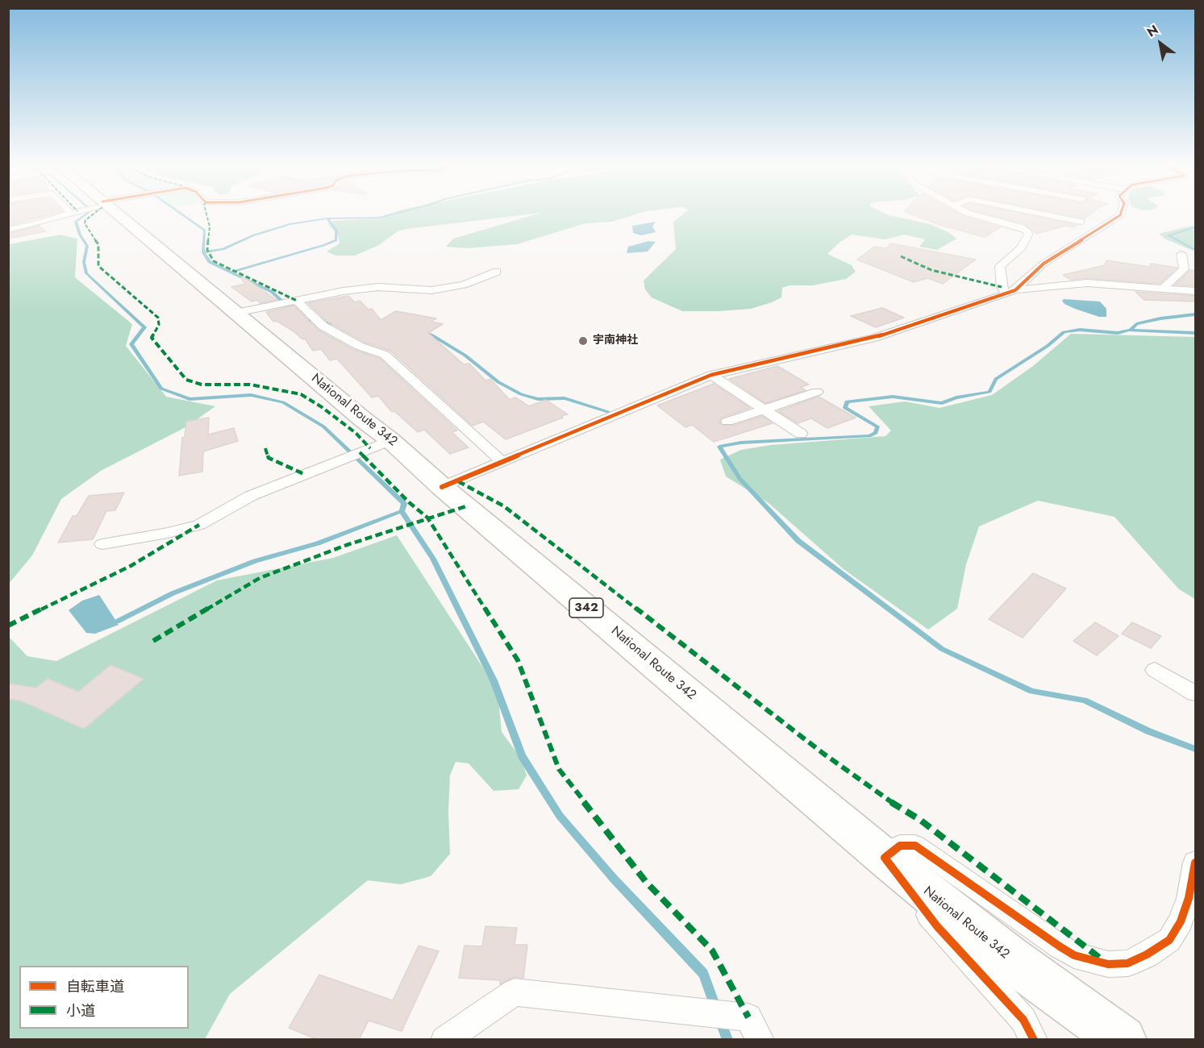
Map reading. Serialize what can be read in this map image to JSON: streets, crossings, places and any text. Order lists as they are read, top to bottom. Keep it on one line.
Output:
{"streets":{"highway":["National Route 342","342"]},"places":["宇南神社"],"legend":["自転車道","小道"],"north":"top left"}
